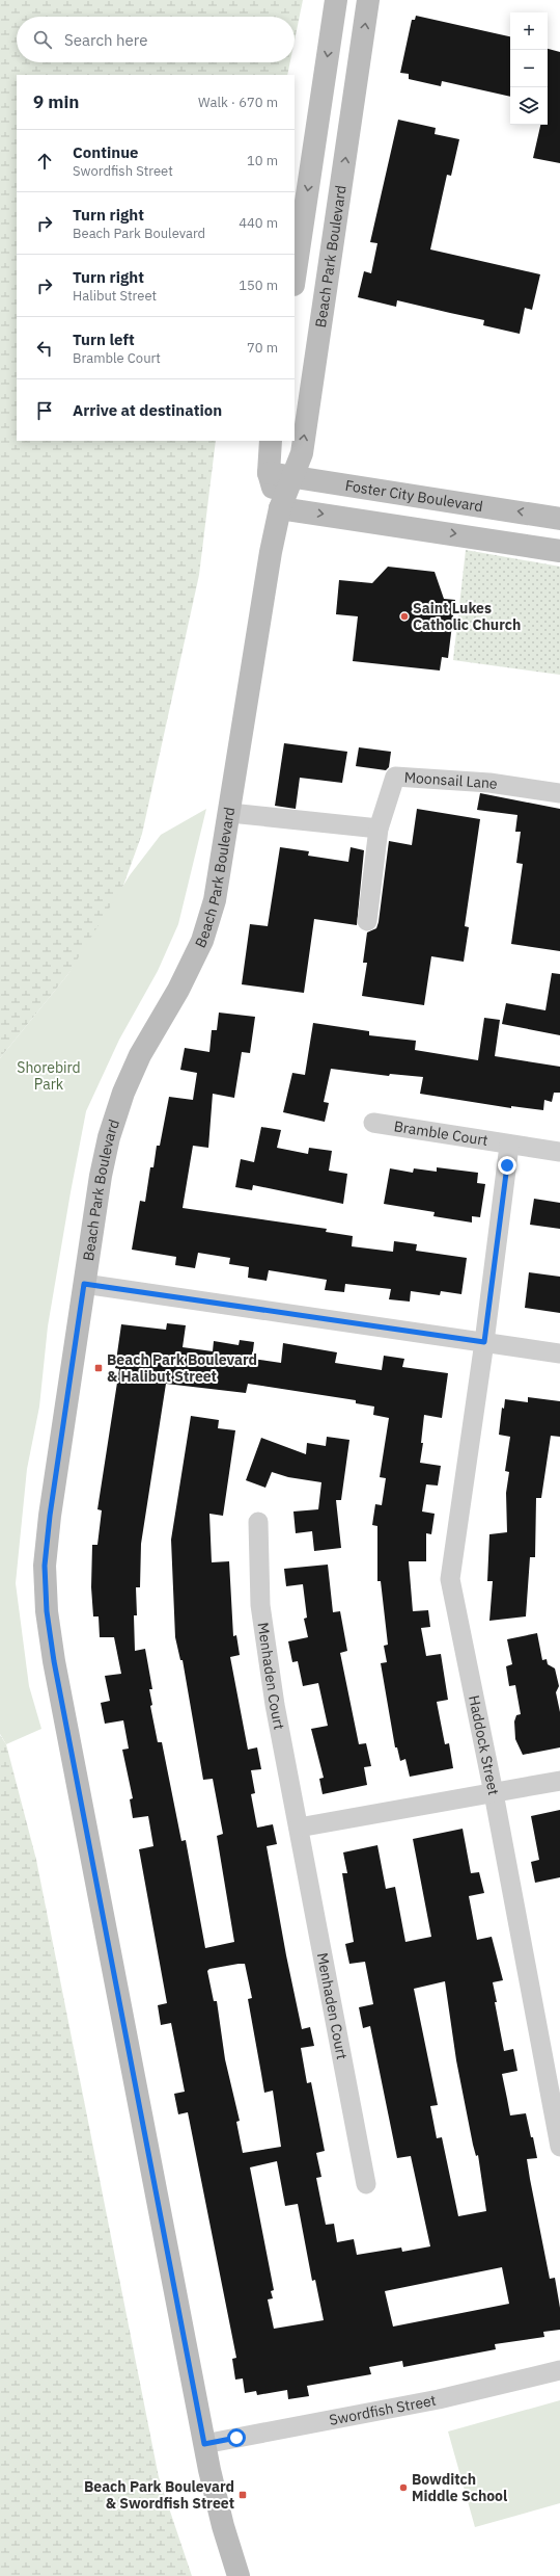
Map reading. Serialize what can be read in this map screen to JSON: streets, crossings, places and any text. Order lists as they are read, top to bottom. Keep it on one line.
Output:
{"streets":{"main road":["Beach Park Boulevard","Foster City Boulevard"],"street":["Moonsail Lane","Bramble Court","Menhaden Court","Haddock Street","Swordfish Street"]},"crossings":[["Beach Park Boulevard","Foster City Boulevard"],["Beach Park Boulevard","Swordfish Street"]],"parks":["Shorebird Park"],"places":{"other":["Saint Lukes Catholic Church","Bowditch Middle School"],"transit":["Beach Park Boulevard & Halibut Street","Beach Park Boulevard & Swordfish Street"]},"page":{"map_buttons":["+","−"],"search":"Search here","heading":["9 min","Walk · 670 m"],"list":[["Continue","Swordfish Street","10 m"],["Turn right","Beach Park Boulevard","440 m"],["Turn right","Halibut Street","150 m"],["Turn left","Bramble Court","70 m"],"Arrive at destination"]}}
